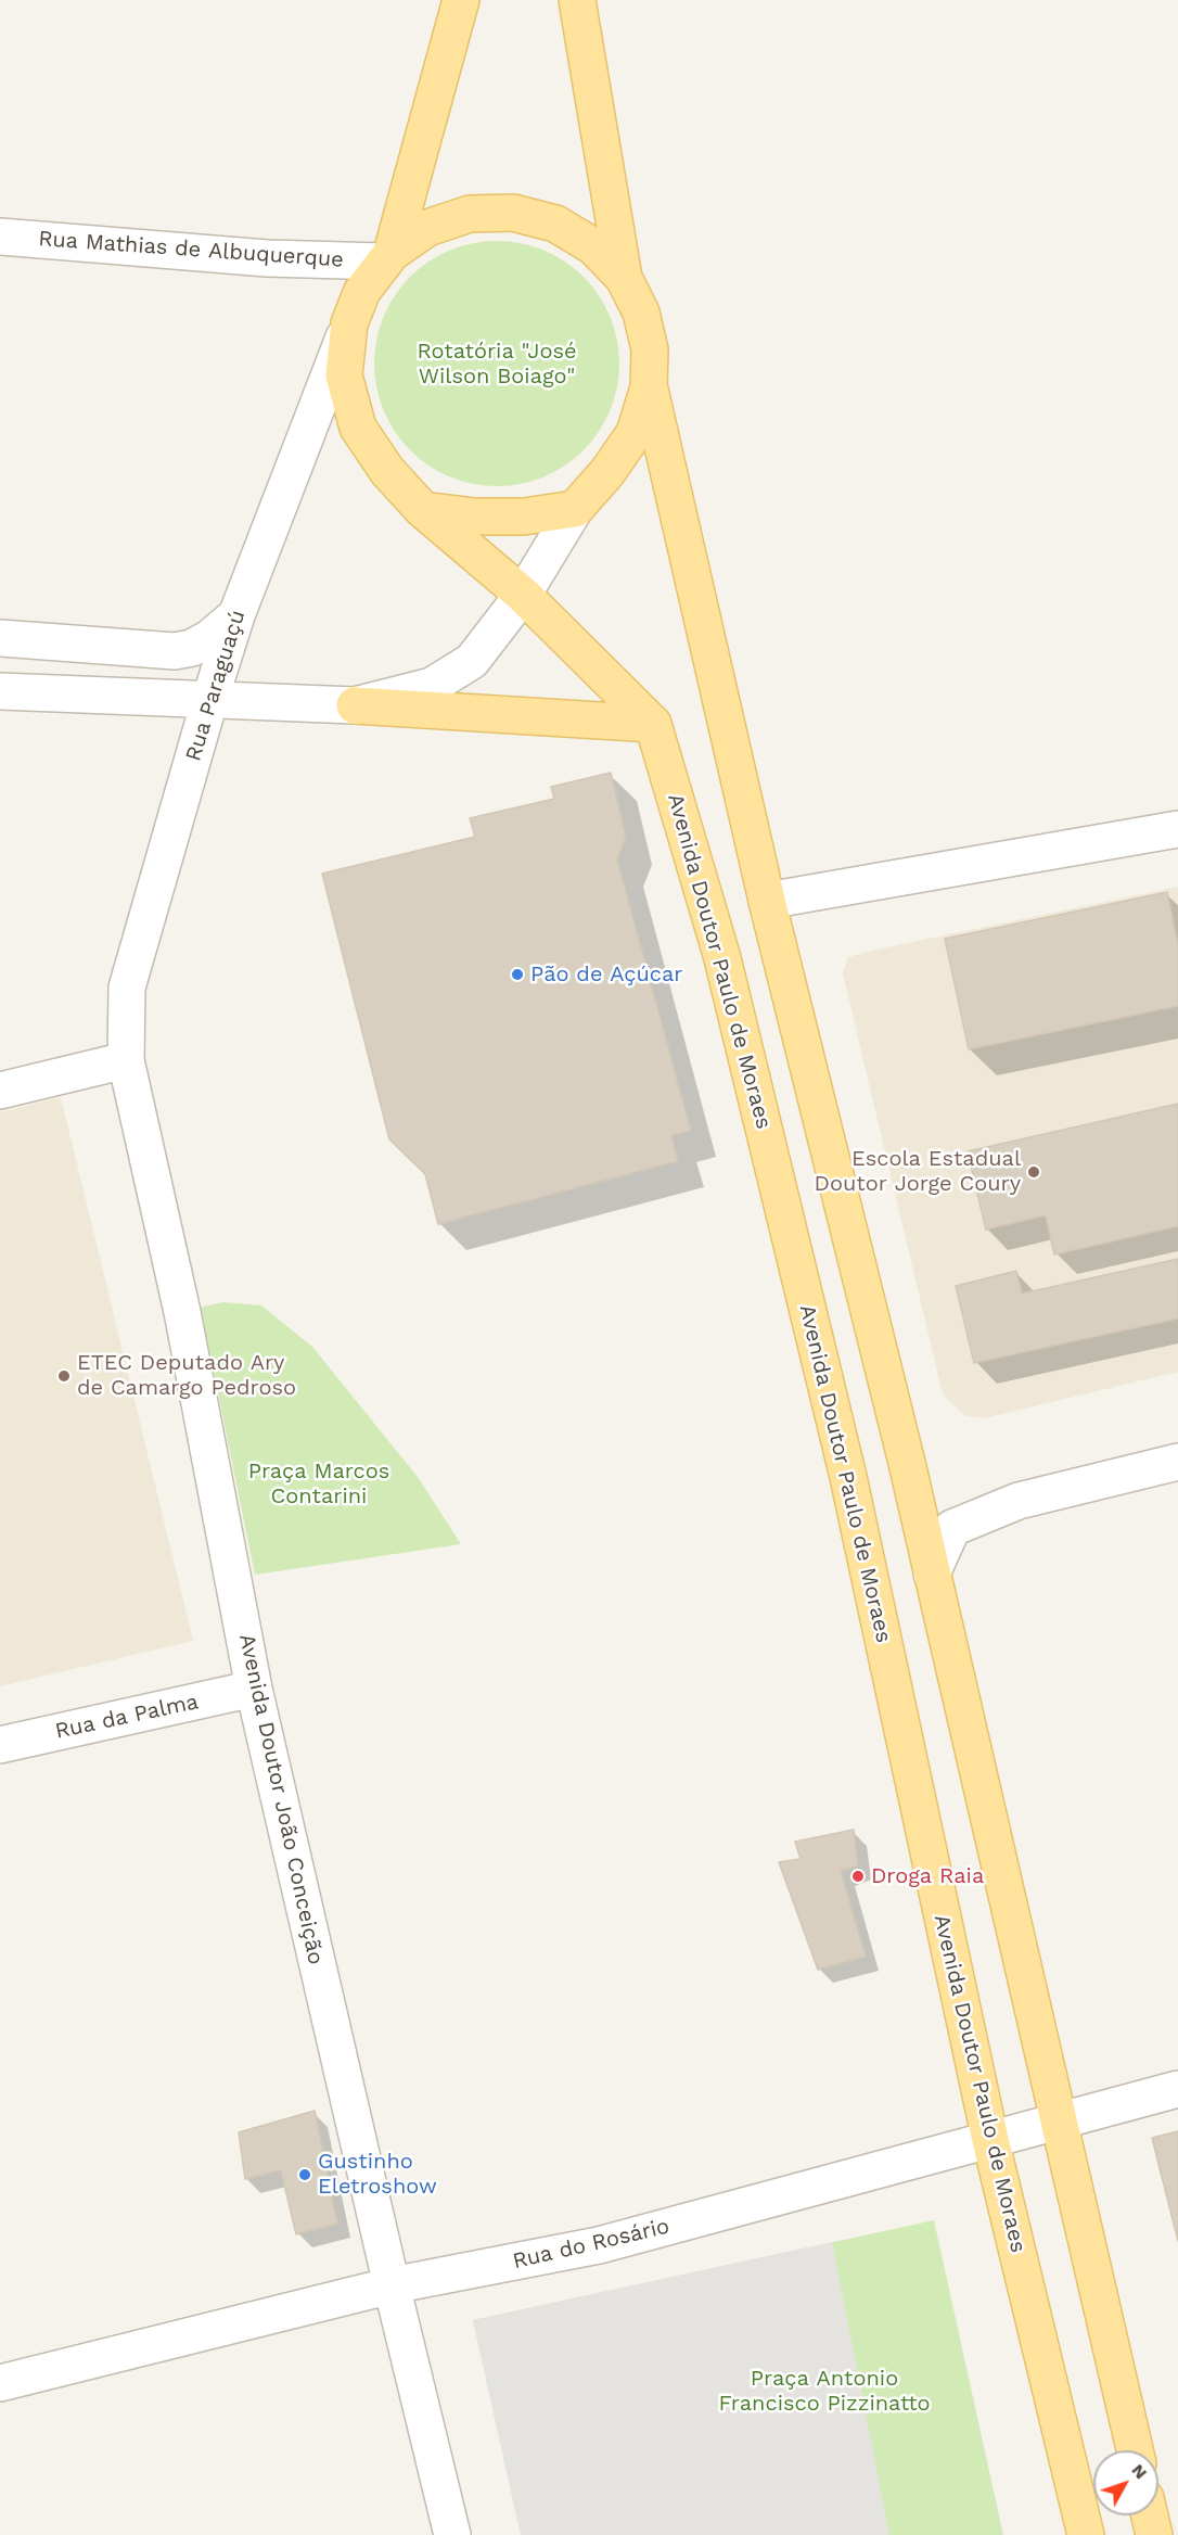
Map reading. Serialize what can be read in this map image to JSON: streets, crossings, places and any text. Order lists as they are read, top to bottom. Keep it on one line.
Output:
{"streets":{"main road":["Avenida Doutor Paulo de Moraes"],"street":["Rua Mathias de Albuquerque","Rua Paraguaçú","Rua da Palma","Avenida Doutor João Conceição","Rua do Rosário"]},"crossings":[["Rua Mathias de Albuquerque","Avenida Doutor Paulo de Moraes"],["Rua Paraguaçú","Avenida Doutor Paulo de Moraes"],["Rua Paraguaçú","Avenida Doutor João Conceição"],["Avenida Doutor Paulo de Moraes","Rua do Rosário"],["Rua da Palma","Avenida Doutor João Conceição"],["Avenida Doutor João Conceição","Rua do Rosário"]],"parks":["Rotatória \"José Wilson Boiago\"","Praça Marcos Contarini","Praça Antonio Francisco Pizzinatto"],"places":["Pão de Açúcar","Escola Estadual Doutor Jorge Coury","ETEC Deputado Ary de Camargo Pedroso","Droga Raia","Gustinho Eletroshow"],"north":"top right"}
